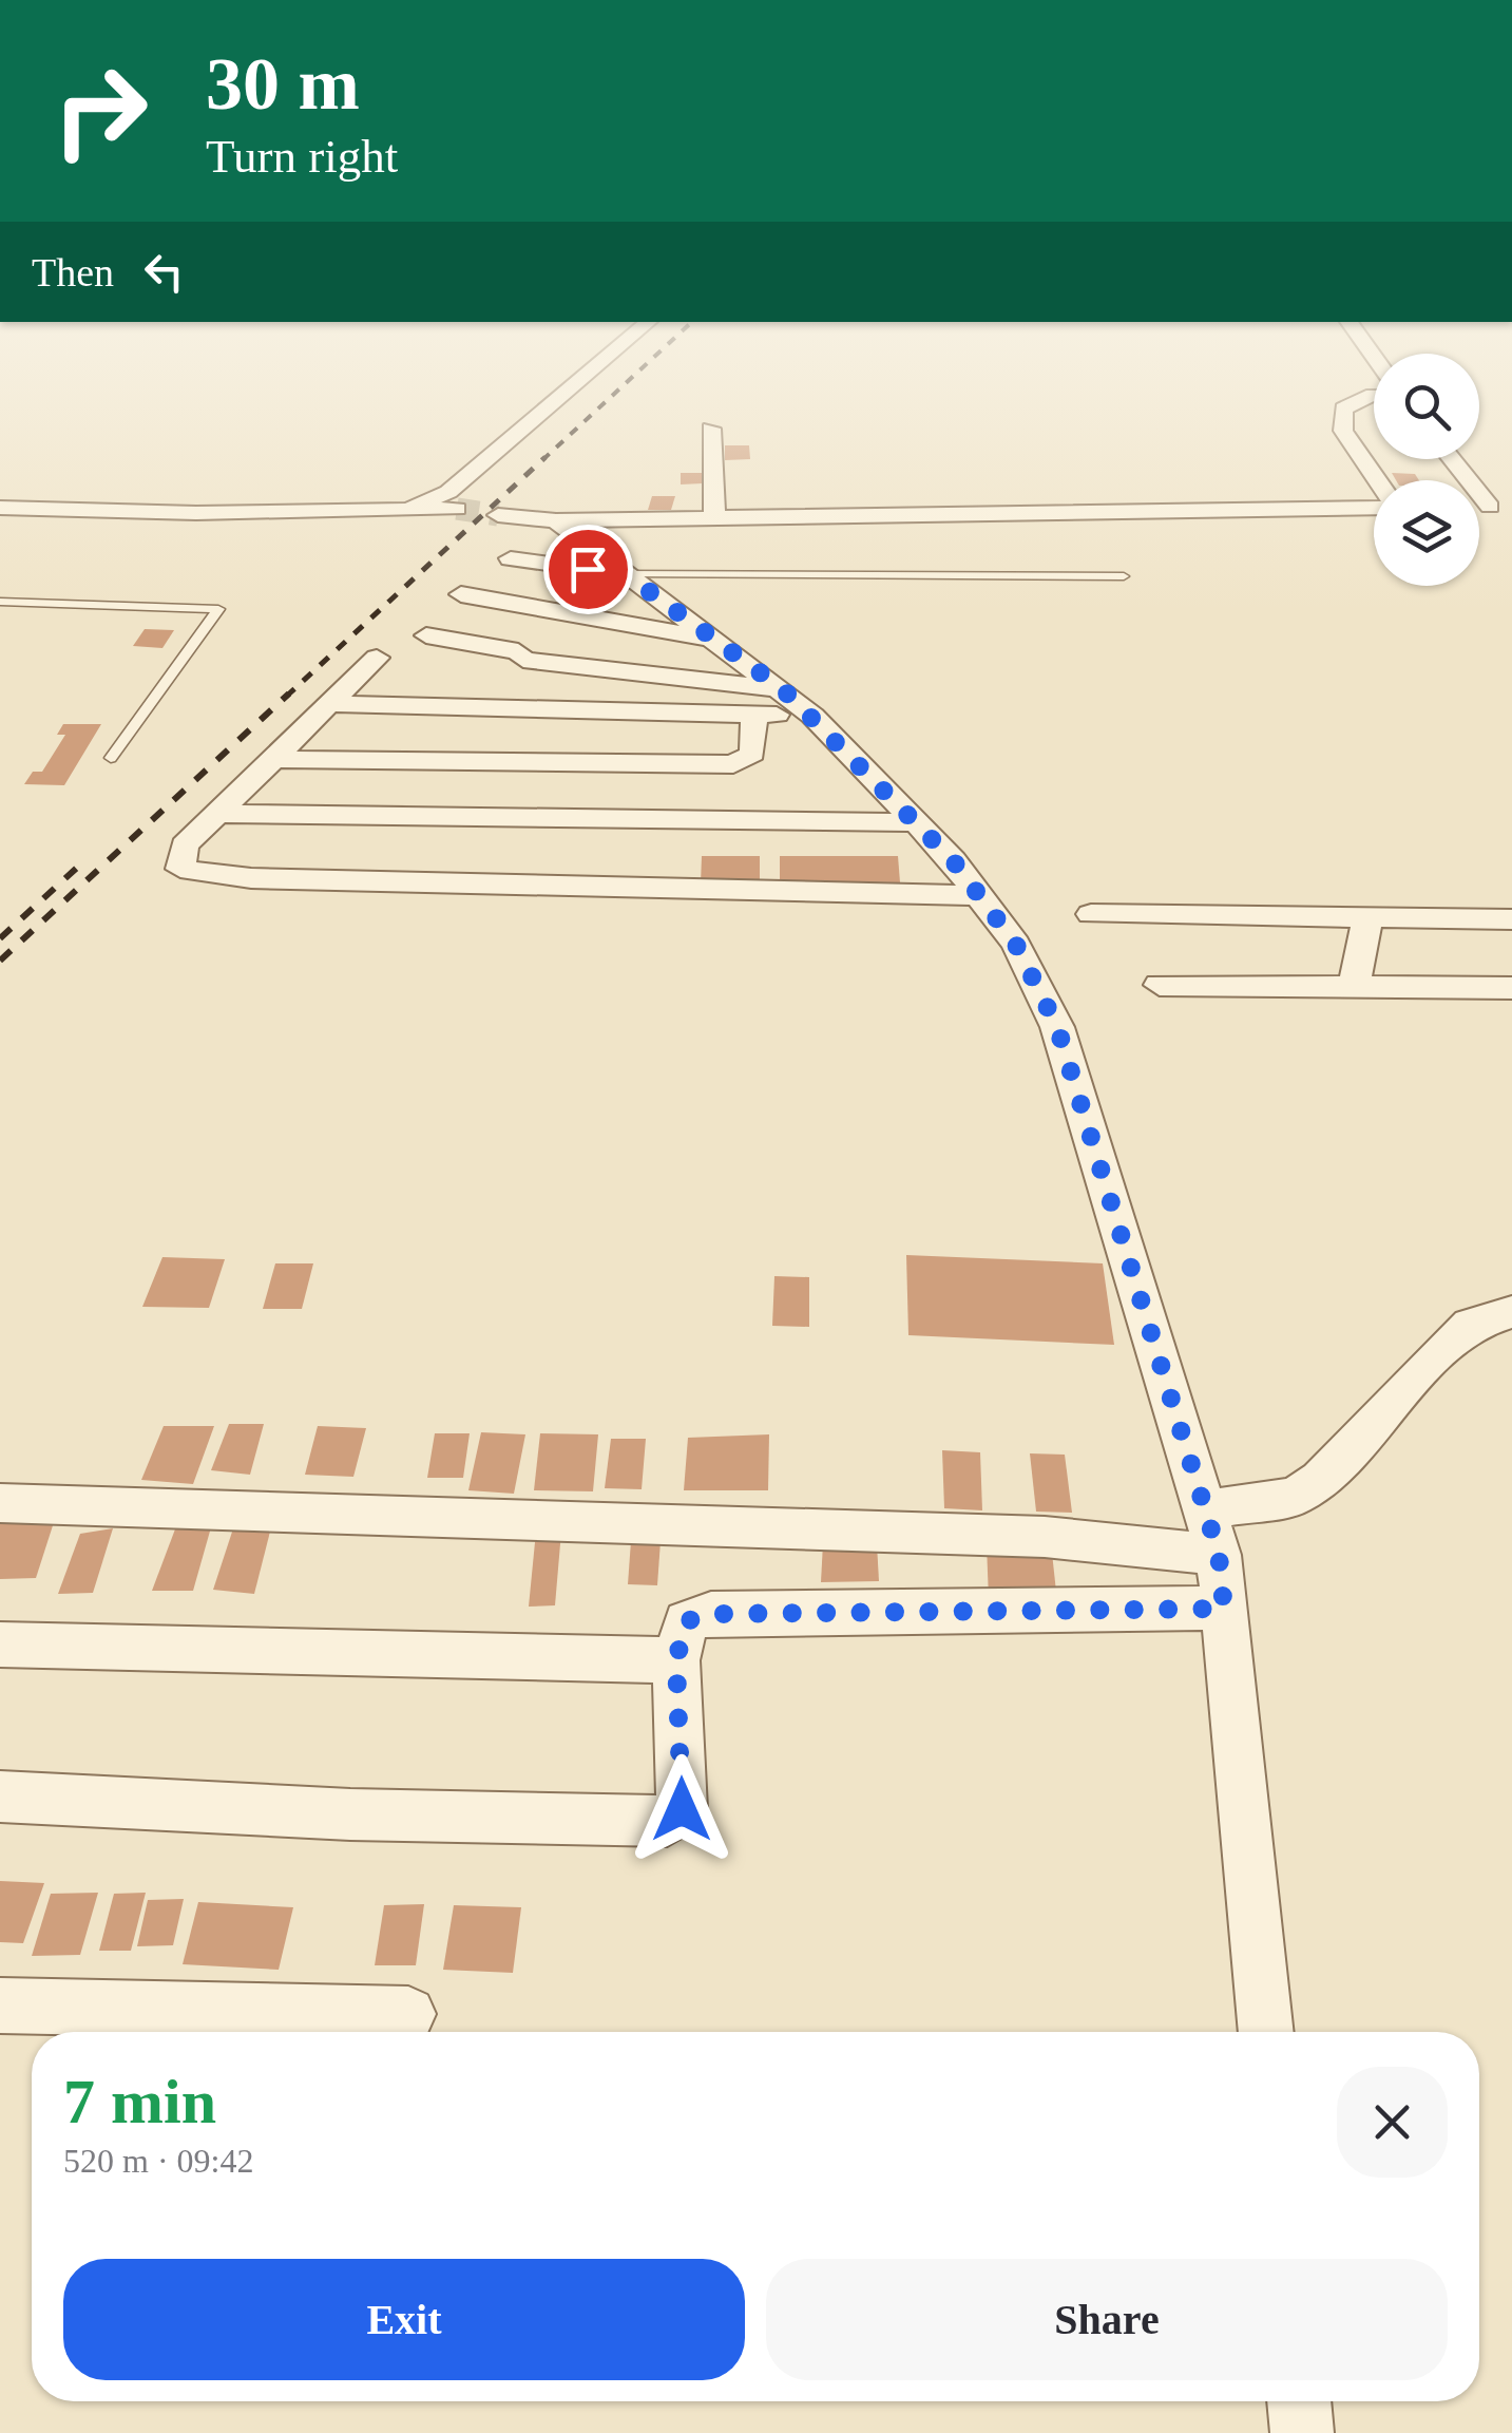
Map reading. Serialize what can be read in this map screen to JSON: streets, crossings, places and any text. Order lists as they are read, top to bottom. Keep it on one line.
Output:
{"page":{"turn":["30 m","Turn right"],"then":"Then","heading":["7 min","520 m · 09:42"],"buttons":["Exit","Share"]}}
